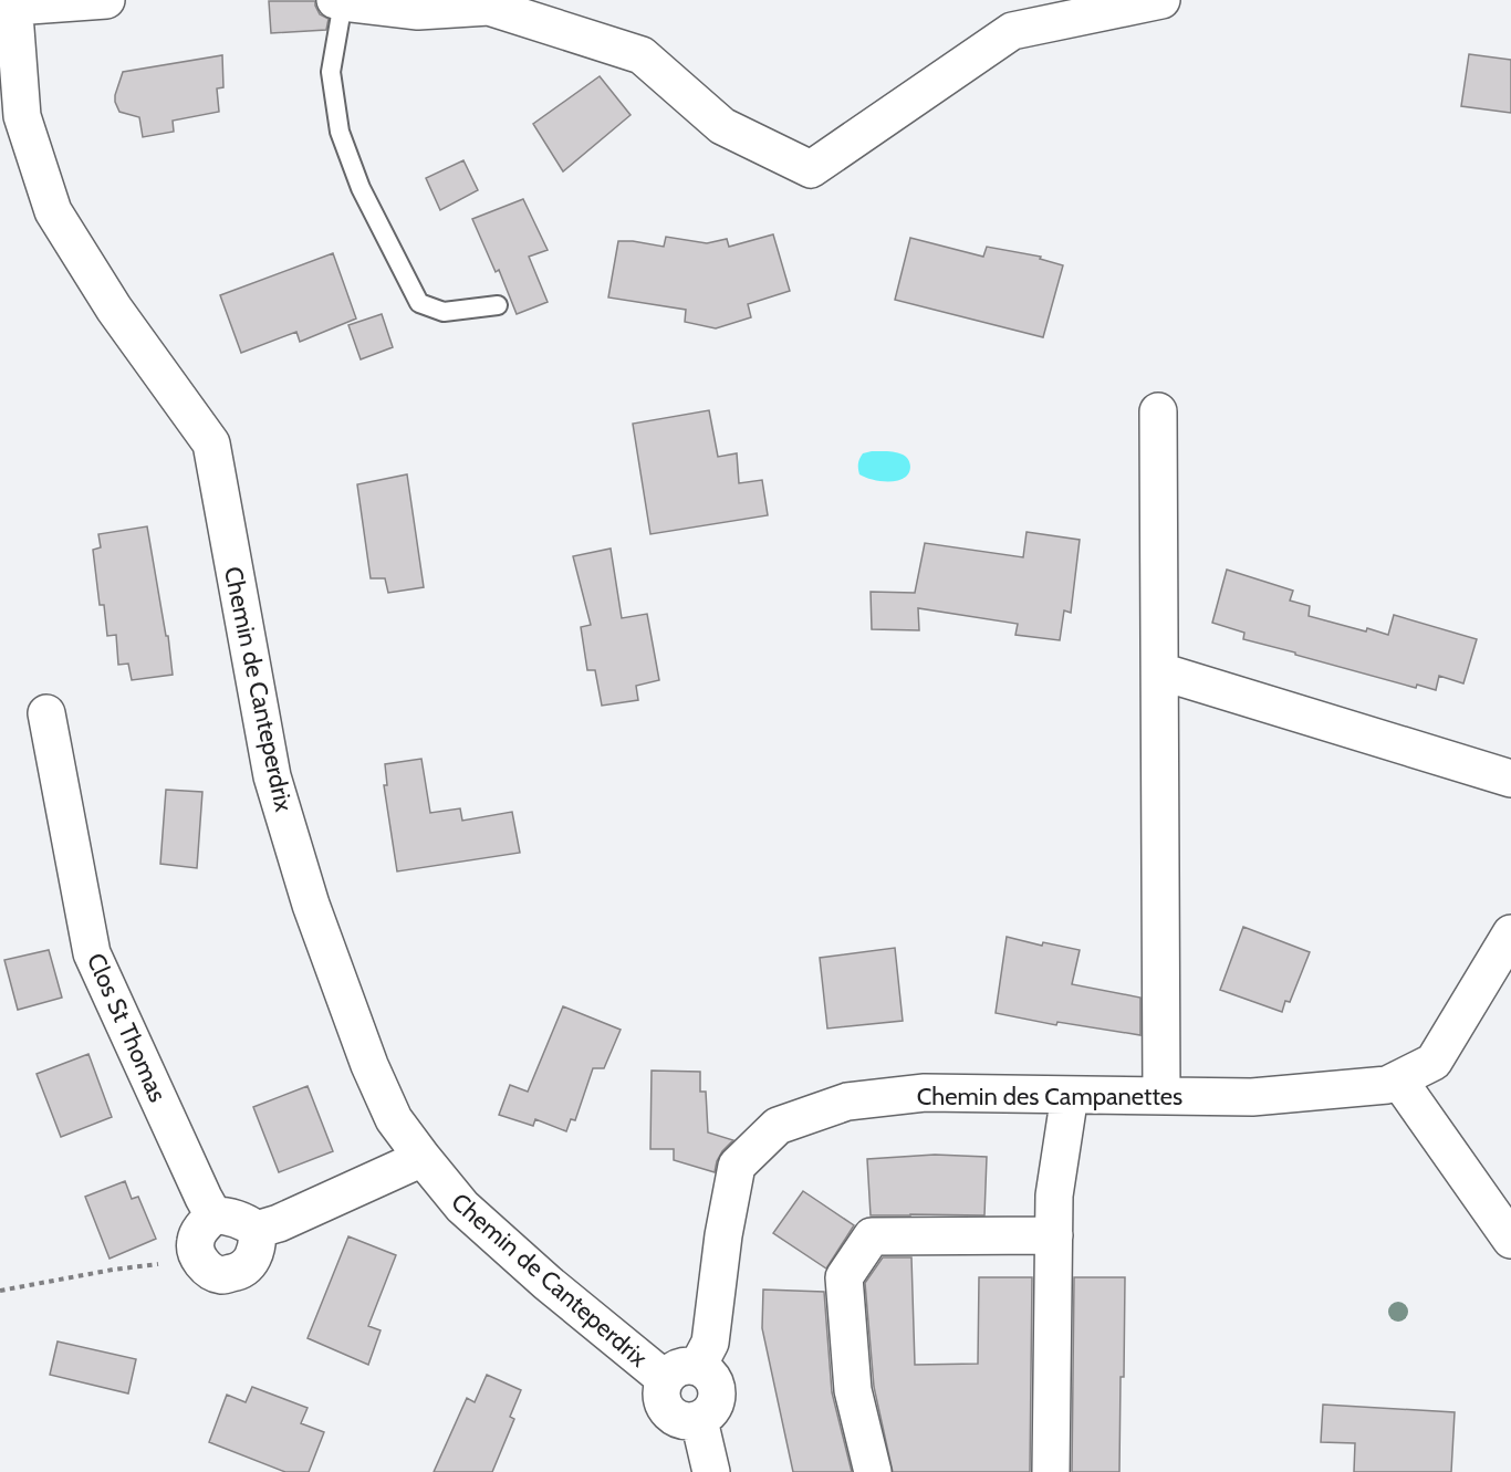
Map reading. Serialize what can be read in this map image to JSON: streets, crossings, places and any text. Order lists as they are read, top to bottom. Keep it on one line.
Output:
{"streets":{"street":["Chemin de Canteperdrix","Clos St Thomas","Chemin des Campanettes"]},"crossings":[["Chemin de Canteperdrix","Chemin des Campanettes"]]}
